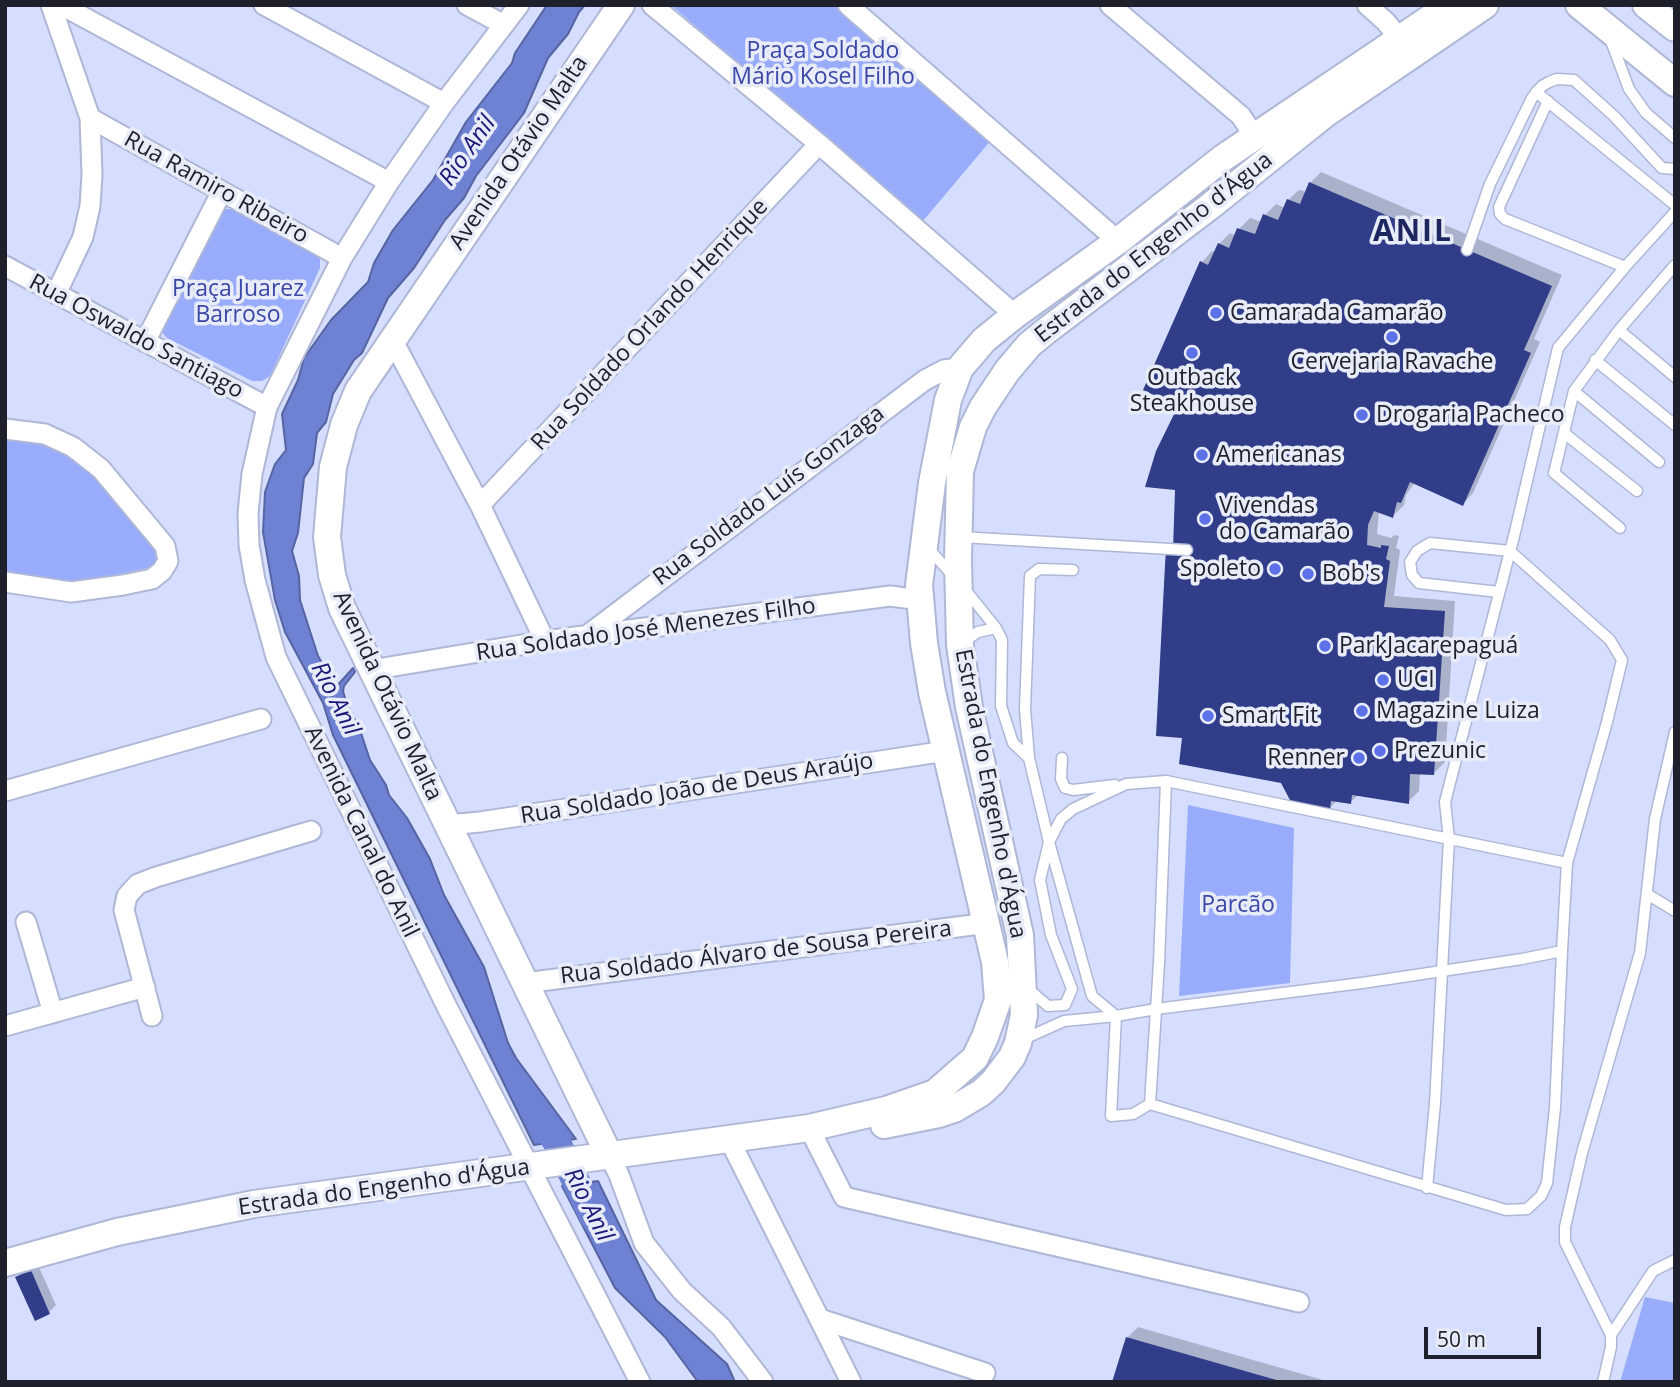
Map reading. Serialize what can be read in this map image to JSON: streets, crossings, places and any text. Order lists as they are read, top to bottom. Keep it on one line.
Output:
{"streets":{"street":["Avenida Otávio Malta","Rua Ramiro Ribeiro","Estrada do Engenho d'Água","Rua Soldado Orlando Henrique","Rua Oswaldo Santiago","Rua Soldado Luís Gonzaga","Rua Soldado José Menezes Filho","Rua Soldado João de Deus Araújo","Avenida Canal do Anil","Rua Soldado Álvaro de Sousa Pereira"]},"crossings":[["Avenida Otávio Malta","Estrada do Engenho d'Água"],["Avenida Otávio Malta","Rua Soldado José Menezes Filho"],["Avenida Otávio Malta","Rua Soldado João de Deus Araújo"],["Avenida Otávio Malta","Rua Soldado Álvaro de Sousa Pereira"],["Rua Ramiro Ribeiro","Avenida Canal do Anil"],["Estrada do Engenho d'Água","Rua Soldado Luís Gonzaga"],["Estrada do Engenho d'Água","Rua Soldado José Menezes Filho"],["Estrada do Engenho d'Água","Rua Soldado João de Deus Araújo"],["Estrada do Engenho d'Água","Avenida Canal do Anil"],["Estrada do Engenho d'Água","Rua Soldado Álvaro de Sousa Pereira"],["Rua Oswaldo Santiago","Avenida Canal do Anil"],["Rua Soldado Luís Gonzaga","Rua Soldado José Menezes Filho"]],"districts":["ANIL"],"water":["Rio Anil"],"parks":["Praça Soldado Mário Kosel Filho","Praça Juarez Barroso","Parcão"],"places":["Camarada Camarão","Cervejaria Ravache","Outback Steakhouse","Drogaria Pacheco","Americanas","Vivendas do Camarão","Spoleto","Bob's","ParkJacarepaguá","UCI","Magazine Luiza","Smart Fit","Prezunic","Renner"],"scale_bar":"50 m"}
